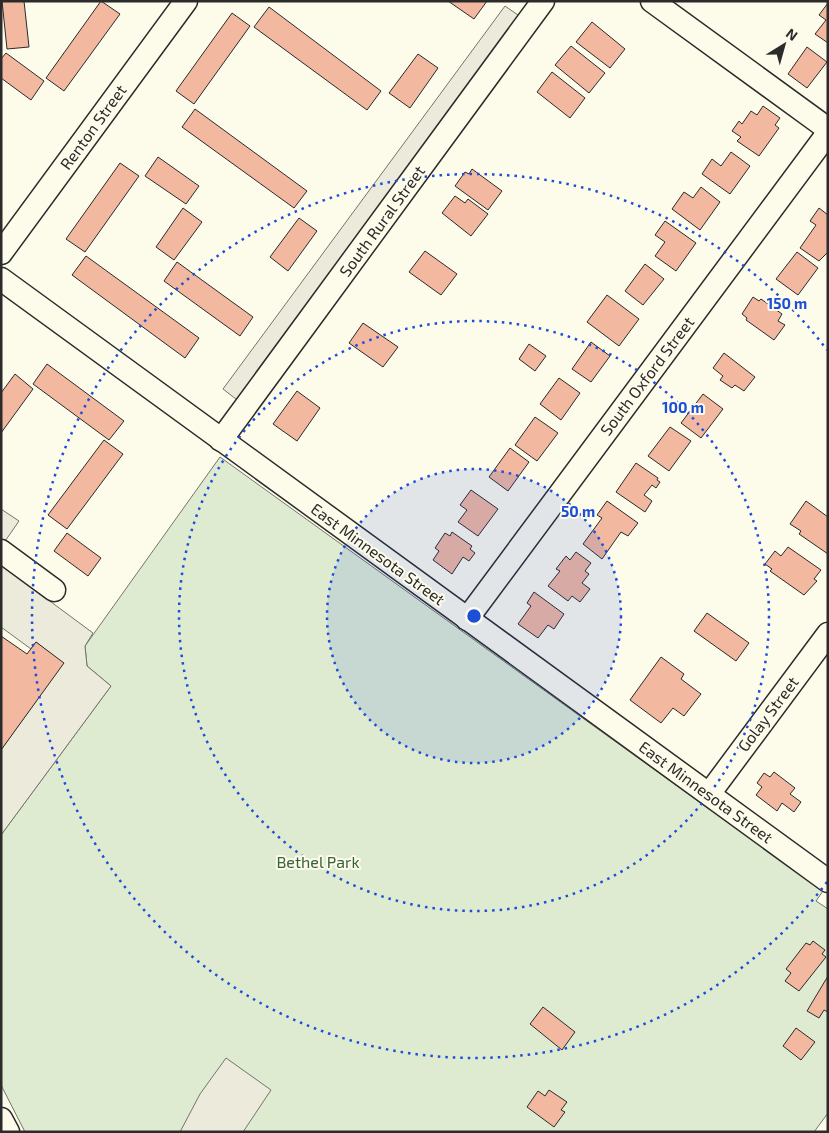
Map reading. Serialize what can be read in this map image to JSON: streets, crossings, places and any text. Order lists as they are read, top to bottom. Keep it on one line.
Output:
{"streets":{"street":["Renton Street","South Rural Street","South Oxford Street","East Minnesota Street","Golay Street"]},"crossings":[["South Rural Street","East Minnesota Street"],["South Oxford Street","East Minnesota Street"],["East Minnesota Street","Golay Street"]],"parks":["Bethel Park"],"north":"top right","rings":["150 m","100 m","50 m"]}
